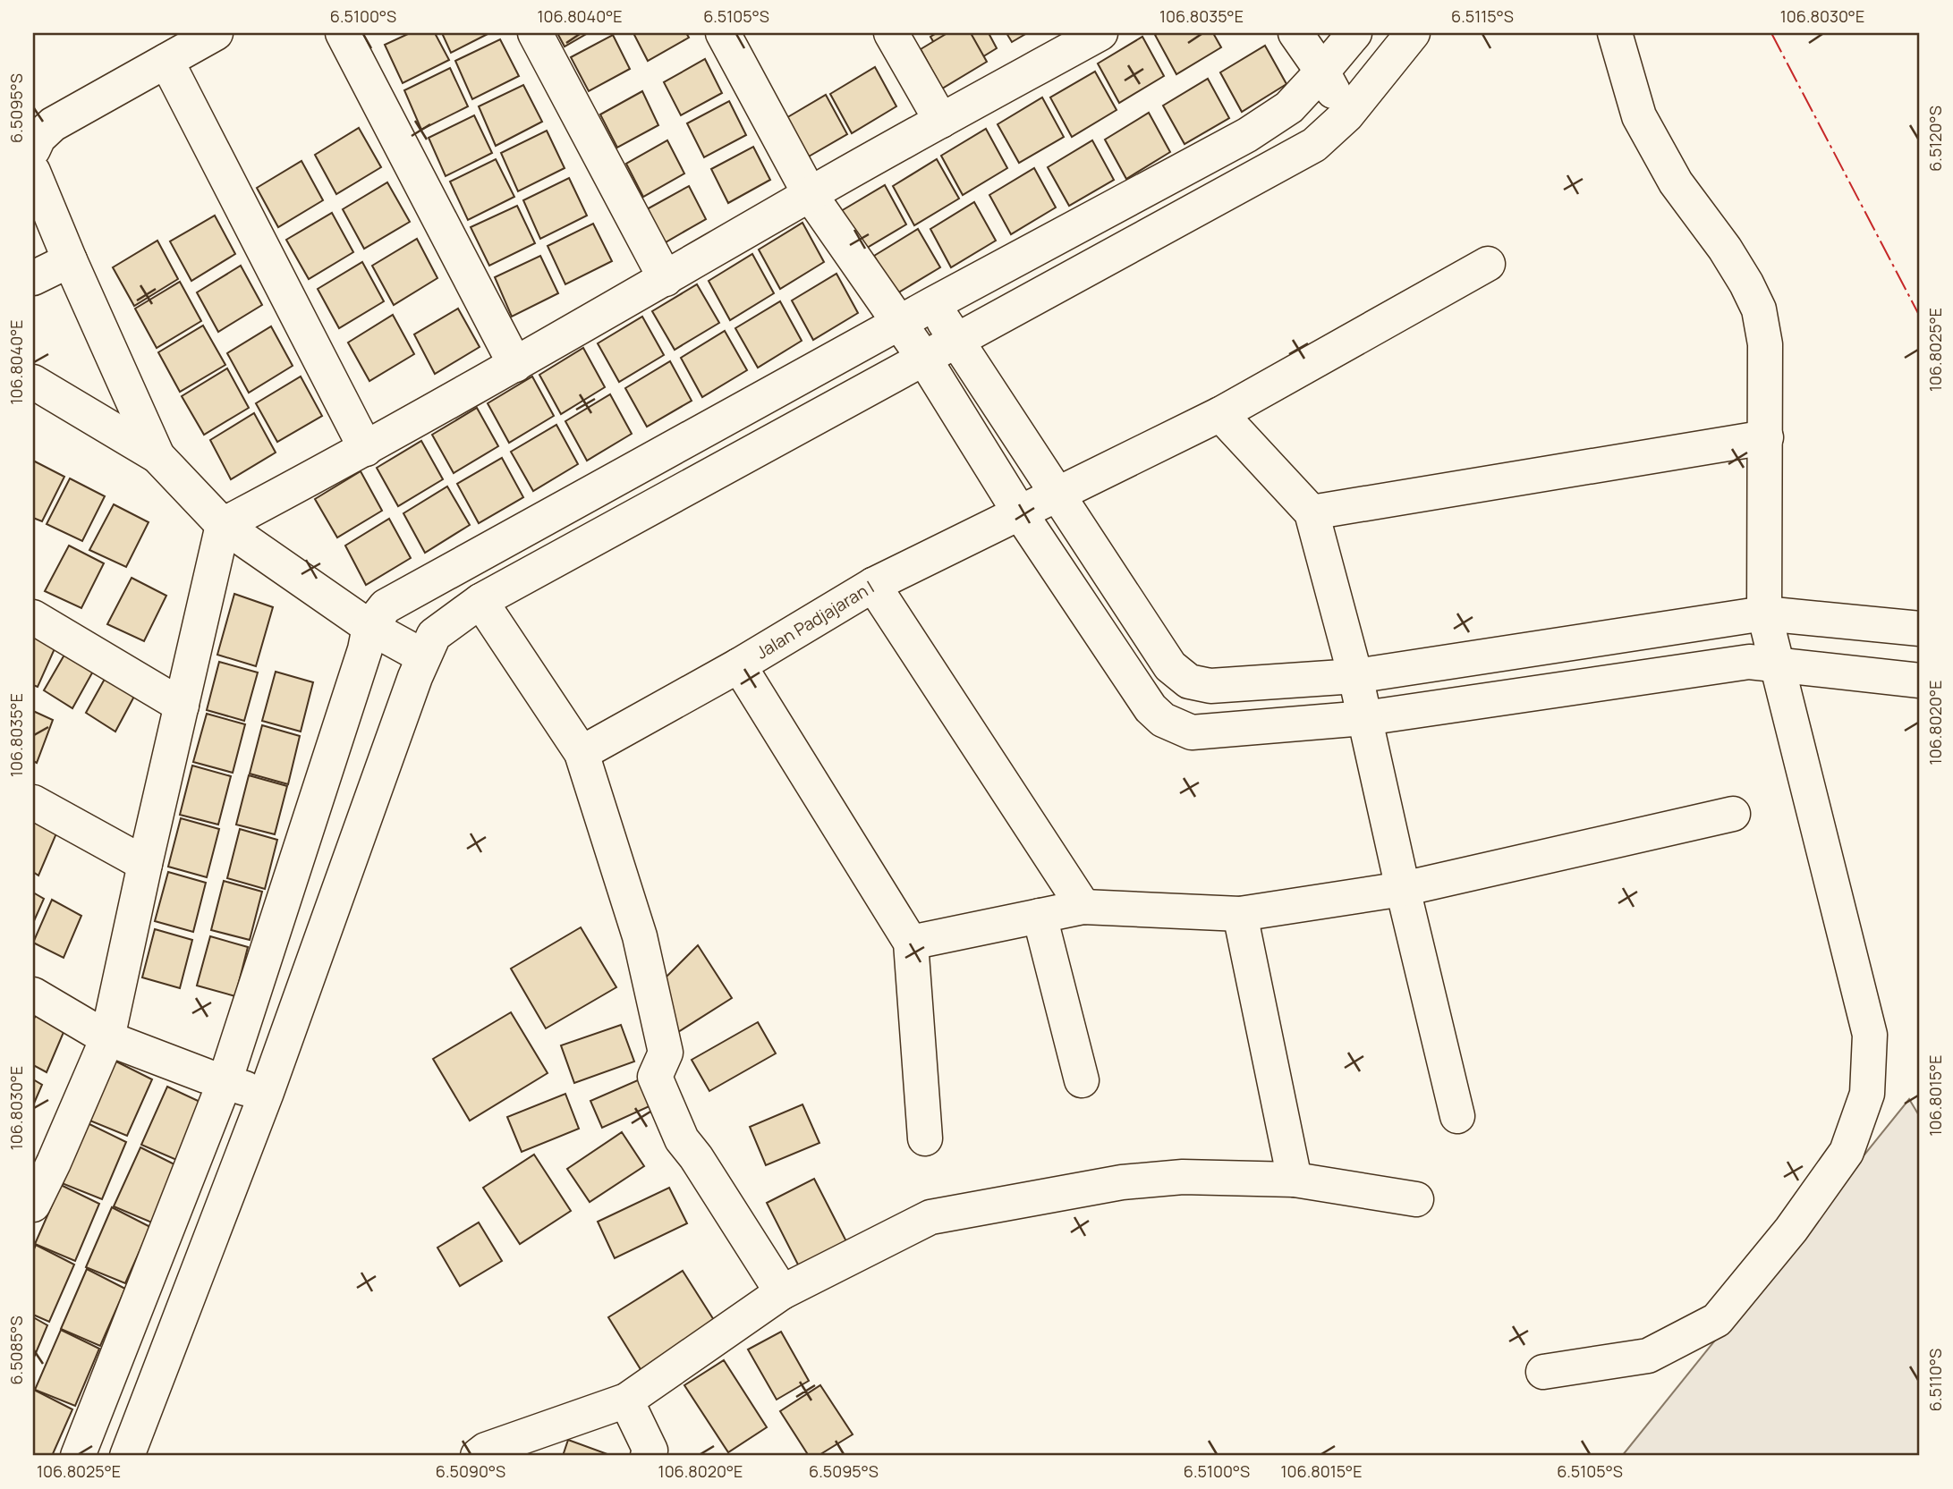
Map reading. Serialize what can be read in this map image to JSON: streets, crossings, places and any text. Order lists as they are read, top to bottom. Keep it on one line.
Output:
{"streets":{"street":["Jalan Padjajaran I"]},"coordinates":["6.5100°S","106.8040°E","6.5105°S","106.8035°E","6.5115°S","106.8030°E","6.5095°S","6.5120°S","106.8025°E","106.8020°E","106.8015°E","6.5085°S","6.5110°S","6.5090°S"]}
